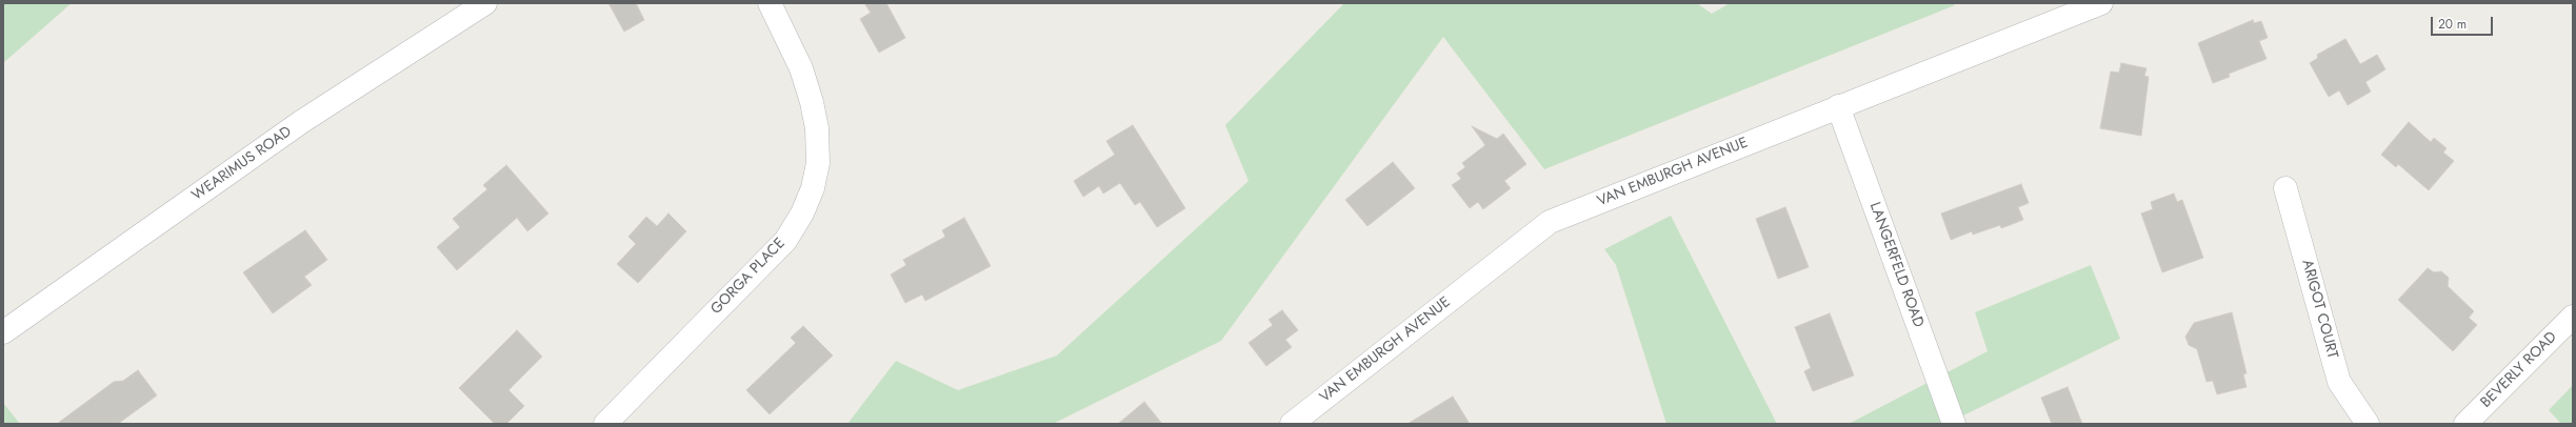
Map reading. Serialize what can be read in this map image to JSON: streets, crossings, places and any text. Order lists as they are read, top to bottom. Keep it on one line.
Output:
{"streets":{"street":["WEARIMUS ROAD","VAN EMBURGH AVENUE","LANGERFELD ROAD","GORGA PLACE","ARIGOT COURT","BEVERLY ROAD"]},"crossings":[["VAN EMBURGH AVENUE","LANGERFELD ROAD"]],"scale_bar":"20 m"}
